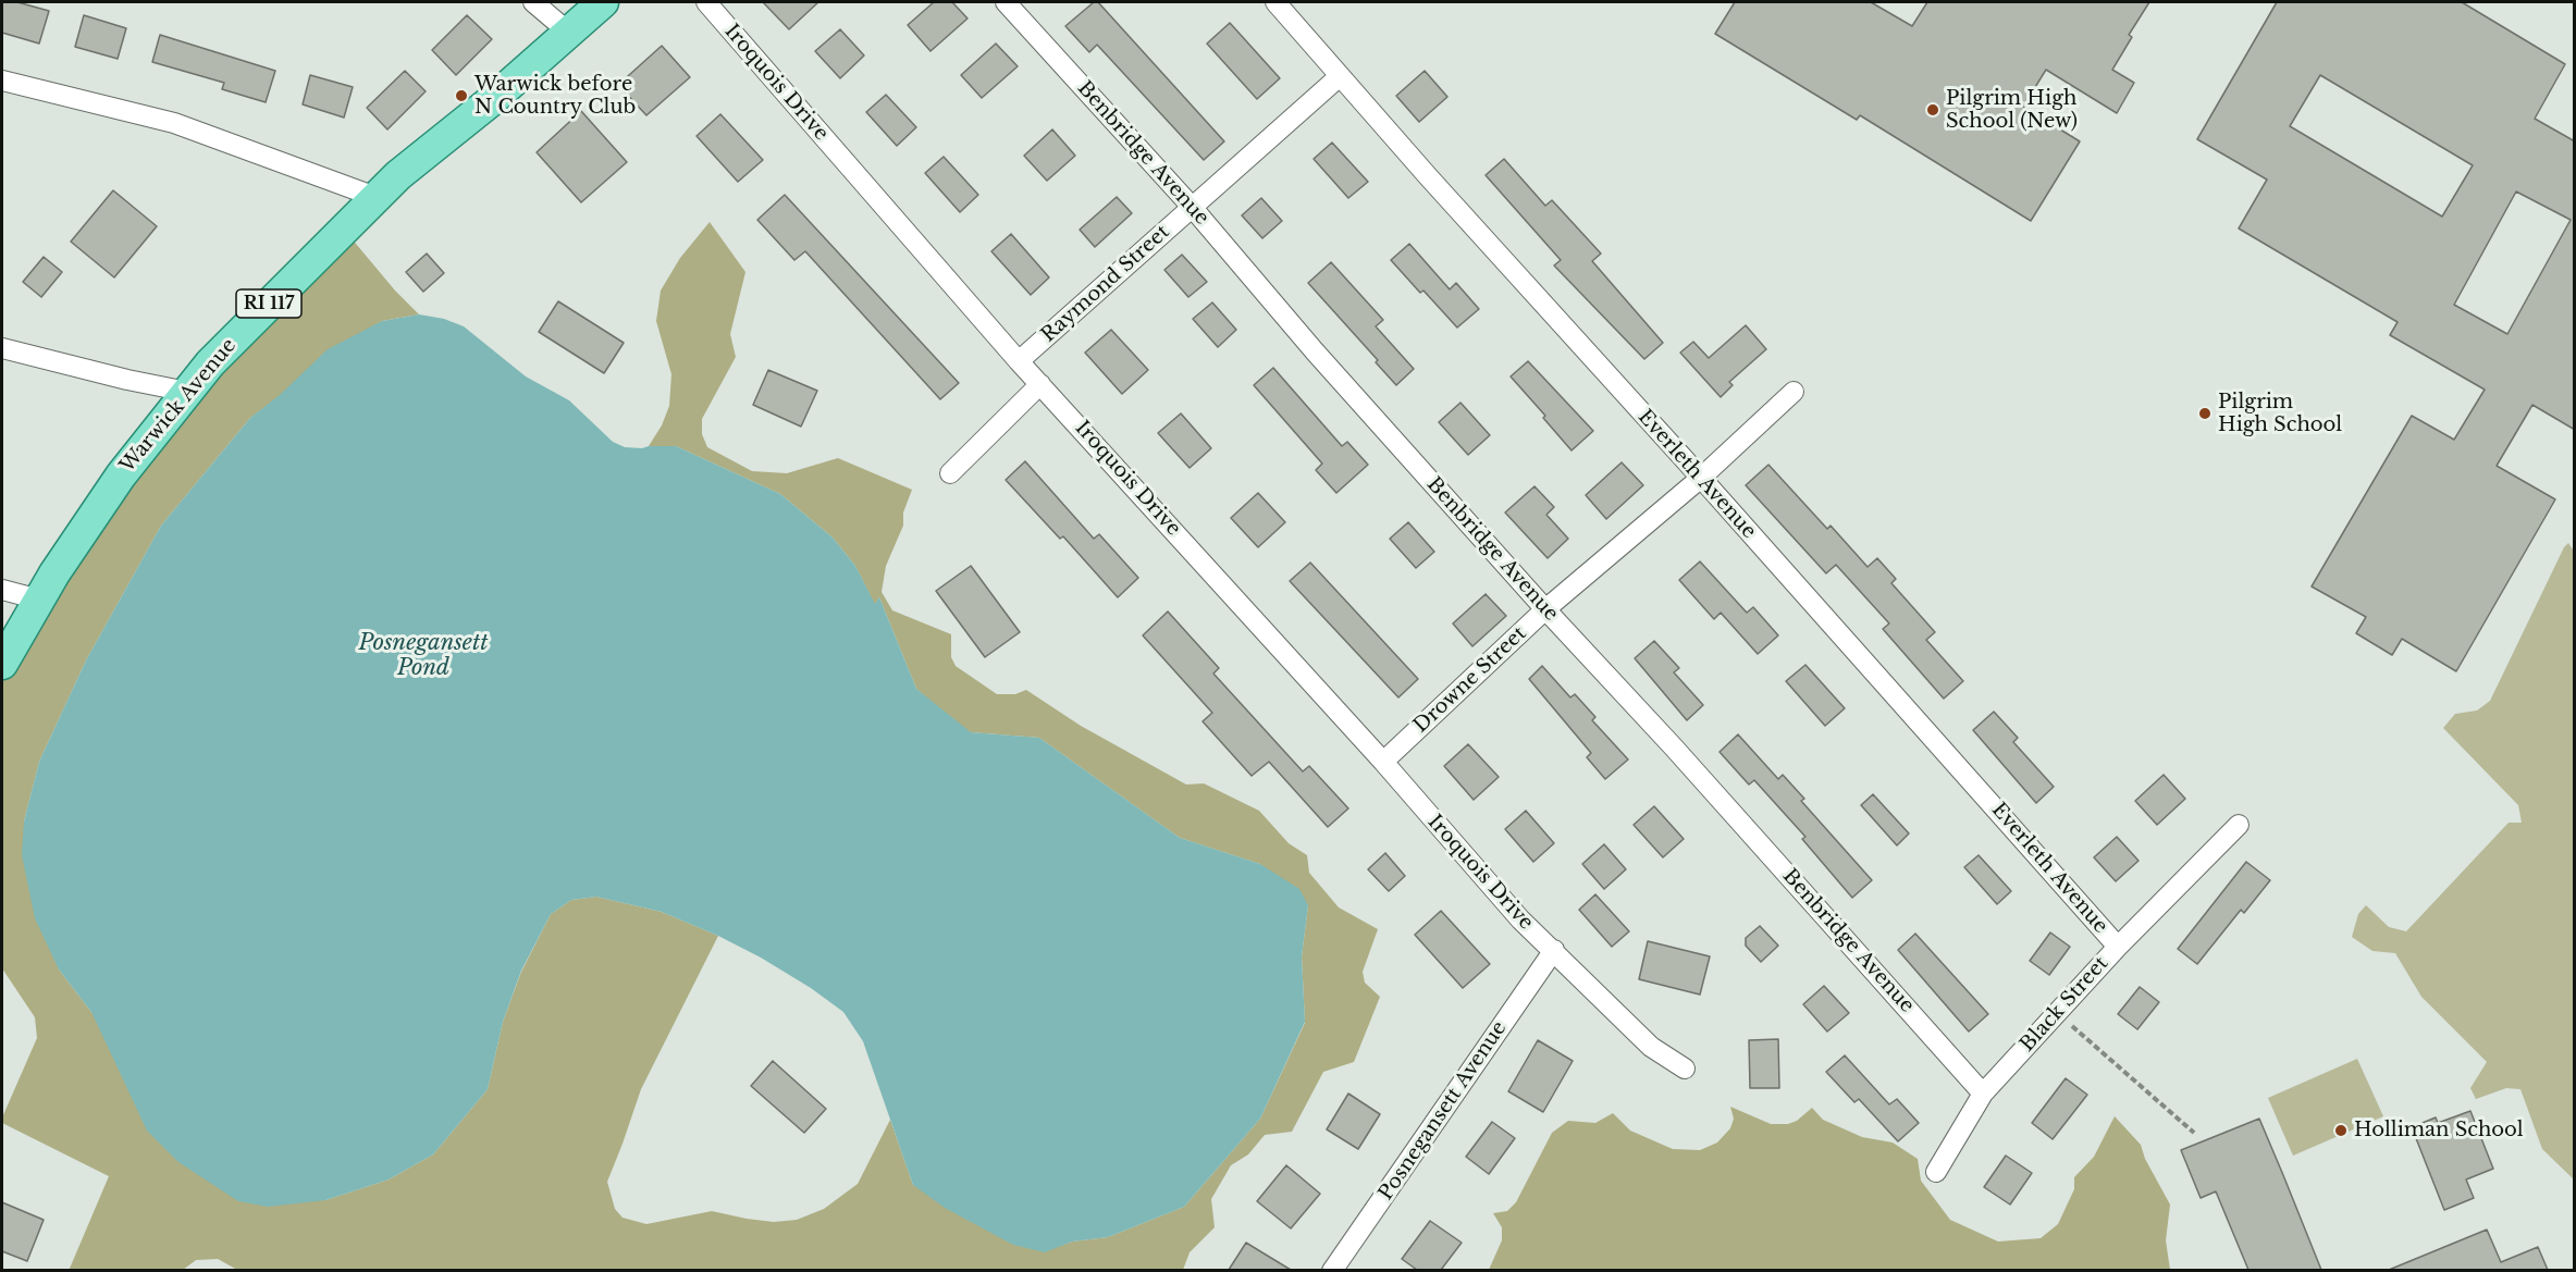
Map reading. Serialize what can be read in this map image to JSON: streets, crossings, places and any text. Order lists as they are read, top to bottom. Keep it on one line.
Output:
{"streets":{"main road":["RI 117","Warwick Avenue"],"street":["Iroquois Drive","Benbridge Avenue","Raymond Street","Everleth Avenue","Drowne Street","Black Street","Posnegansett Avenue"]},"crossings":[["Iroquois Drive","Raymond Street"],["Iroquois Drive","Drowne Street"],["Iroquois Drive","Posnegansett Avenue"],["Benbridge Avenue","Raymond Street"],["Benbridge Avenue","Drowne Street"],["Benbridge Avenue","Black Street"],["Raymond Street","Everleth Avenue"],["Everleth Avenue","Drowne Street"],["Everleth Avenue","Black Street"]],"water":["Posnegansett Pond"],"places":["Warwick before N Country Club","Pilgrim High School (New)","Pilgrim High School","Holliman School"]}
